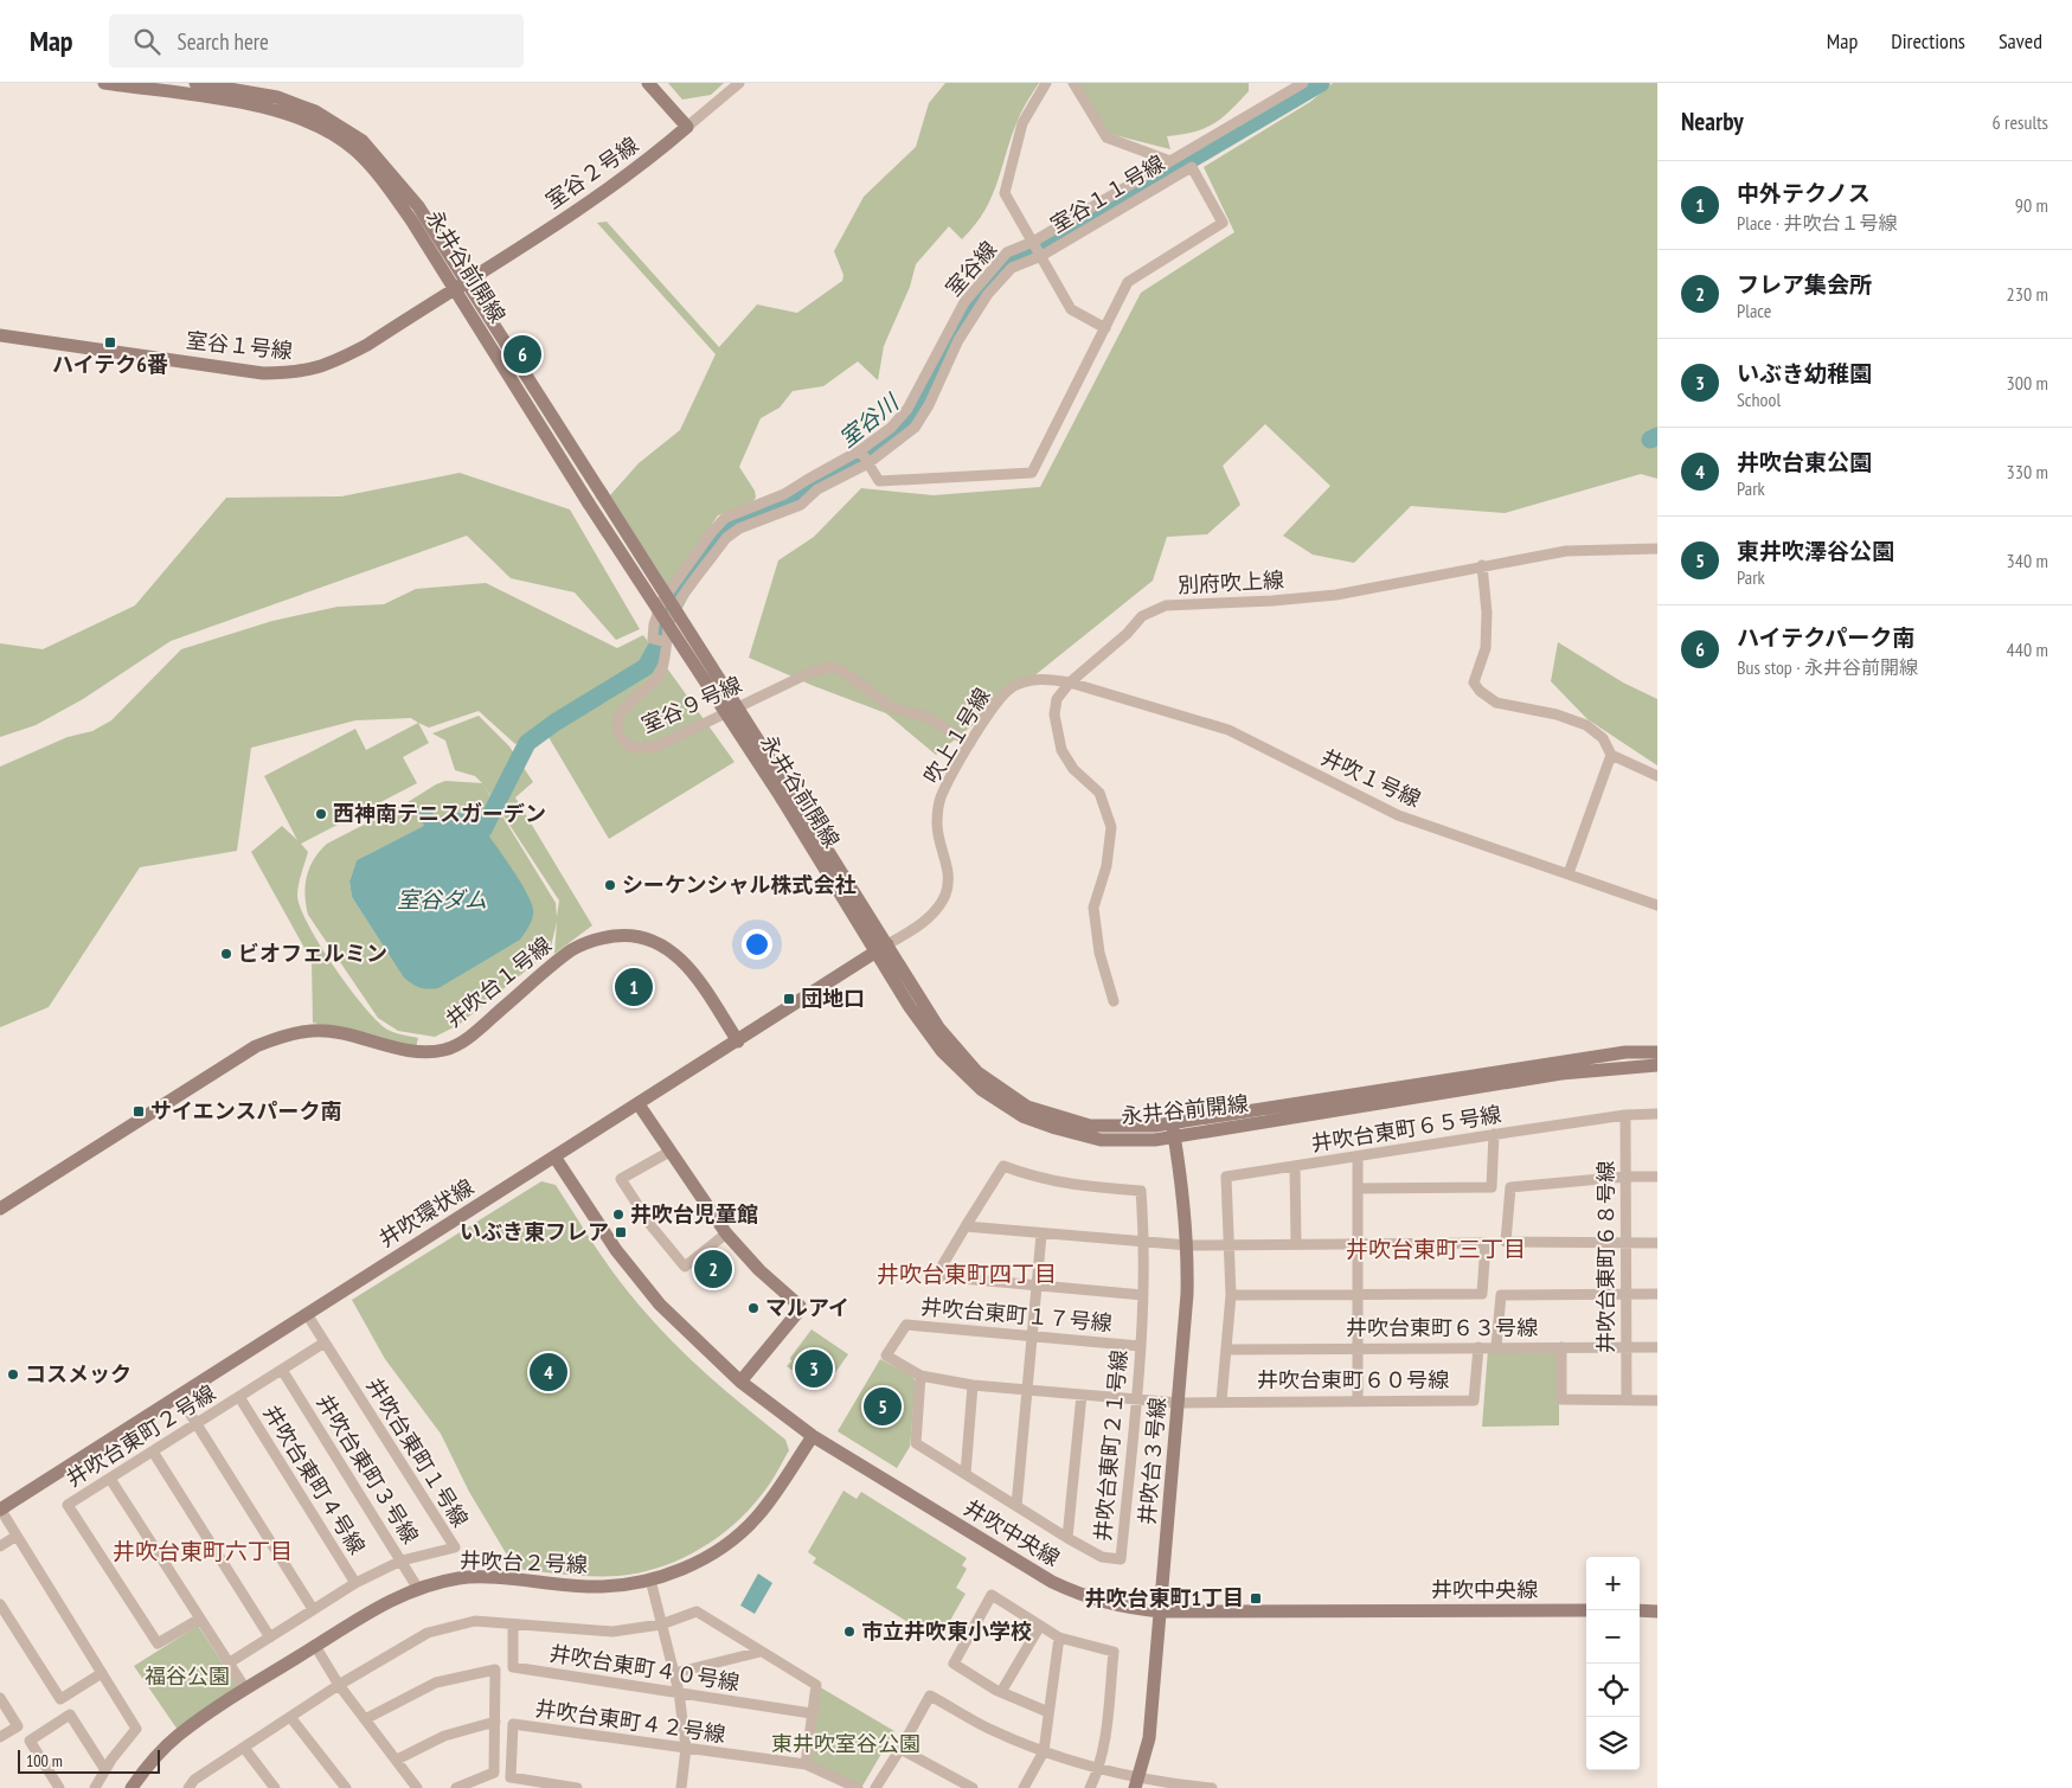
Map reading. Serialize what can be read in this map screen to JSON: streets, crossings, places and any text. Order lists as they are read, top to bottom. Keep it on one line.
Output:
{"streets":{"street":["室谷２号線","室谷１１号線","永井谷前開線","室谷線","室谷１号線","別府吹上線","室谷９号線","吹上１号線","井吹１号線","井吹台１号線","井吹台東町６５号線","井吹環状線","井吹台東町６８号線","井吹台東町１７号線","井吹台東町６３号線","井吹台東町６０号線","井吹台東町２号線","井吹台東町２１号線","井吹台東町１号線","井吹台３号線","井吹台東町３号線","井吹台東町４号線","井吹中央線","井吹台２号線","井吹台東町４０号線","井吹台東町４２号線"]},"crossings":[["室谷２号線","永井谷前開線"],["室谷２号線","室谷１号線"],["室谷１１号線","室谷９号線"],["永井谷前開線","室谷１号線"],["永井谷前開線","吹上１号線"],["永井谷前開線","井吹環状線"],["永井谷前開線","井吹台３号線"],["室谷線","室谷９号線"],["別府吹上線","吹上１号線"],["別府吹上線","井吹１号線"],["室谷９号線","吹上１号線"],["吹上１号線","井吹１号線"],["吹上１号線","井吹環状線"],["井吹台１号線","井吹環状線"],["井吹台東町６５号線","井吹台東町６８号線"],["井吹環状線","井吹台東町１号線"],["井吹環状線","井吹中央線"],["井吹台東町６８号線","井吹台東町６３号線"],["井吹台東町１７号線","井吹台東町６０号線"],["井吹台東町１７号線","井吹台東町２１号線"],["井吹台東町１７号線","井吹台３号線"],["井吹台東町６３号線","井吹台東町６０号線"],["井吹台東町６０号線","井吹台３号線"],["井吹台東町２号線","井吹台東町１号線"],["井吹台東町２号線","井吹台東町３号線"],["井吹台東町２号線","井吹台東町４号線"],["井吹台東町１号線","井吹台東町３号線"],["井吹台東町１号線","井吹台東町４号線"],["井吹台３号線","井吹中央線"],["井吹台東町３号線","井吹台２号線"],["井吹中央線","井吹台２号線"]],"districts":["井吹台東町三丁目","井吹台東町四丁目","井吹台東町六丁目"],"water":["室谷川","室谷ダム"],"parks":["福谷公園","東井吹室谷公園"],"places":{"transit":["ハイテク6番","団地口","サイエンスパーク南","いぶき東フレア","井吹台東町1丁目"],"other":["西神南テニスガーデン","シーケンシャル株式会社","ビオフェルミン","井吹台児童館","マルアイ","コスメック","市立井吹東小学校"]},"scale_bar":"100 m","page":{"header":"Map","search":"Search here","nav":["Map","Directions","Saved"],"heading":["Nearby","6 results"],"list":[{"mark":"1","name":"中外テクノス","note":"Place · 井吹台１号線","value":"90 m"},{"mark":"2","name":"フレア集会所","note":"Place","value":"230 m"},{"mark":"3","name":"いぶき幼稚園","note":"School","value":"300 m"},{"mark":"4","name":"井吹台東公園","note":"Park","value":"330 m"},{"mark":"5","name":"東井吹澤谷公園","note":"Park","value":"340 m"},{"mark":"6","name":"ハイテクパーク南","note":"Bus stop · 永井谷前開線","value":"440 m"}],"pins":["6","1","2","3","4","5"],"map_buttons":["+","−"],"scale":"100 m"}}
